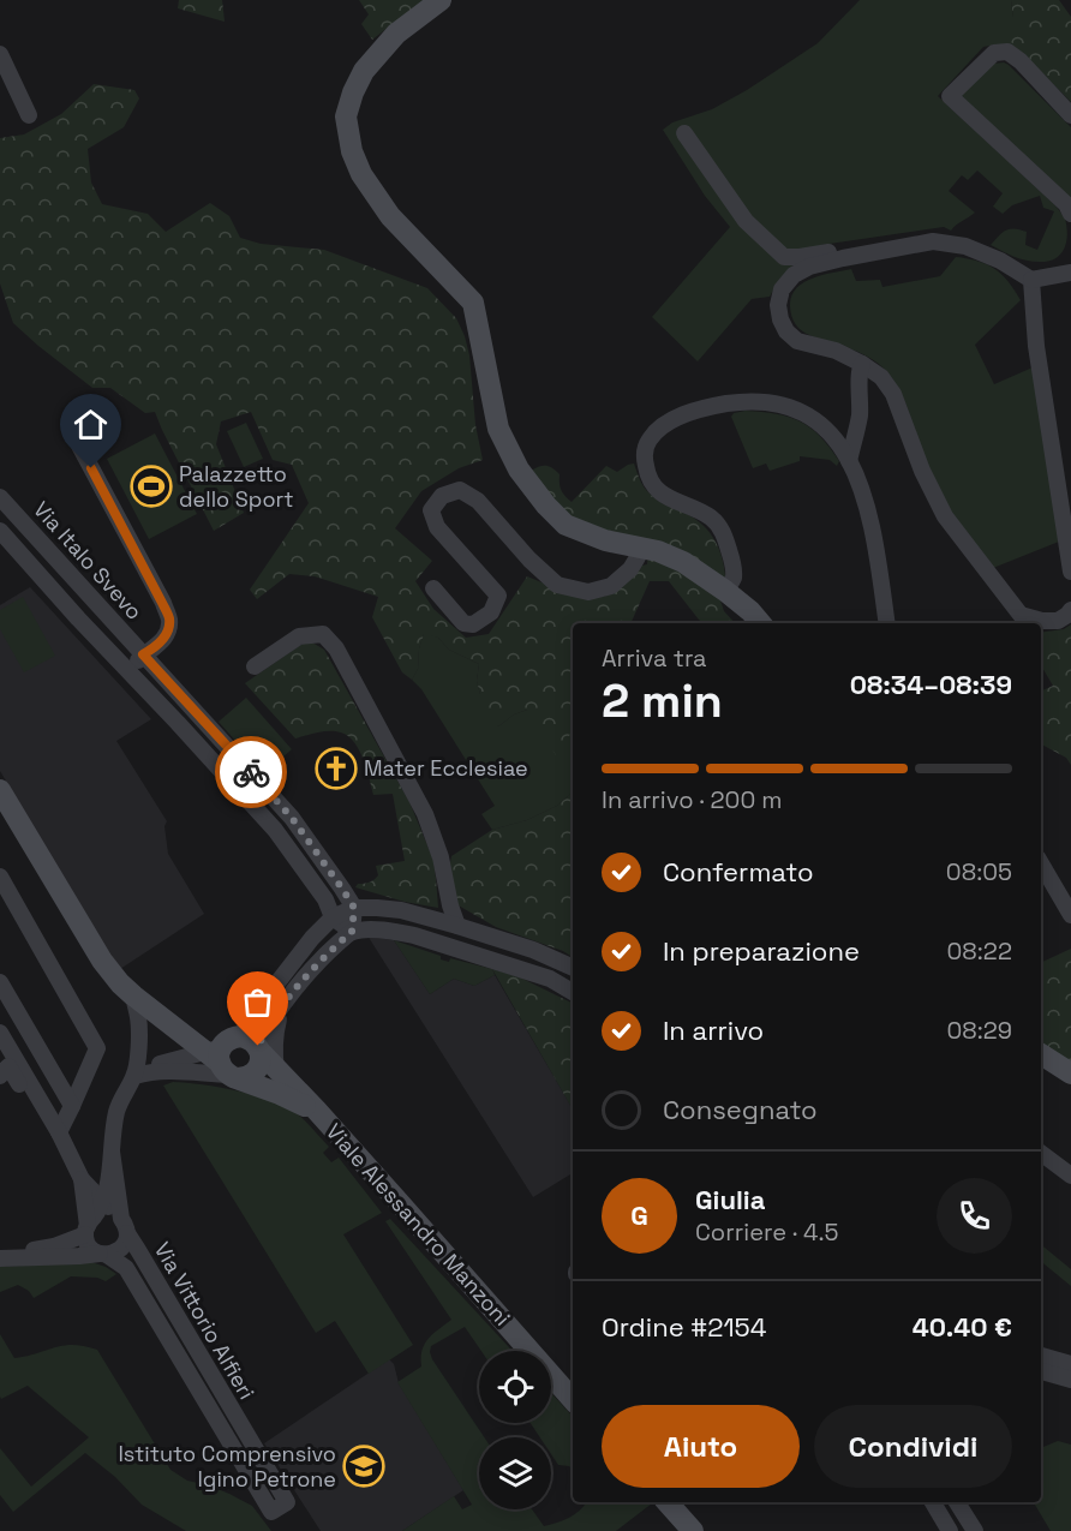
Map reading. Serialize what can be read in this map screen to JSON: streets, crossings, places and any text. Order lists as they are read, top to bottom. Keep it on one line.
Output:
{"streets":{"street":["Via Italo Svevo","Viale Alessandro Manzoni","Via Vittorio Alfieri"]},"places":{"sports":["Palazzetto dello Sport"],"church":["Mater Ecclesiae"],"school or university":["Istituto Comprensivo Igino Petrone"]},"page":{"heading":["2 min","Arriva tra","08:34–08:39"],"panel":["Giulia","Corriere · 4.5","Ordine #2154","40.40 €"],"bar":"In arrivo · 200 m","list":[["Confermato","08:05"],["In preparazione","08:22"],["In arrivo","08:29"],"Consegnato"],"round":"G","buttons":["Aiuto","Condividi"]}}
